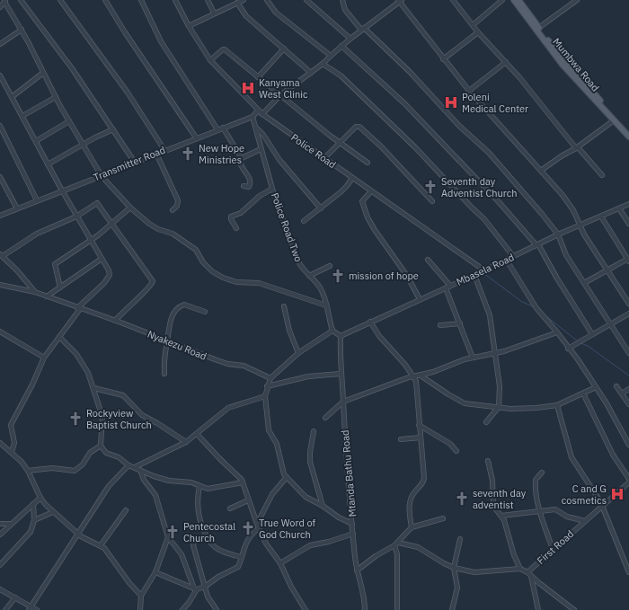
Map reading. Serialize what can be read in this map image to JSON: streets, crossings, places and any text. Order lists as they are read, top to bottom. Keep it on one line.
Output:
{"streets":{"main road":["Mumbwa Road"],"street":["Police Road","Transmitter Road","Police Road Two","Mbasela Road","Nyakezu Road","Mtanda Bathu Road","First Road"]},"crossings":[["Police Road","Transmitter Road"],["Police Road","Mbasela Road"],["Transmitter Road","Police Road Two"],["Mbasela Road","Mtanda Bathu Road"]],"places":{"hospital":["Kanyama West Clinic","Poleni Medical Center","C and G cosmetics"],"church":["New Hope Ministries","Seventh day Adventist Church","mission of hope","Rockyview Baptist Church","seventh day adventist","True Word of God Church","Pentecostal Church"]}}
